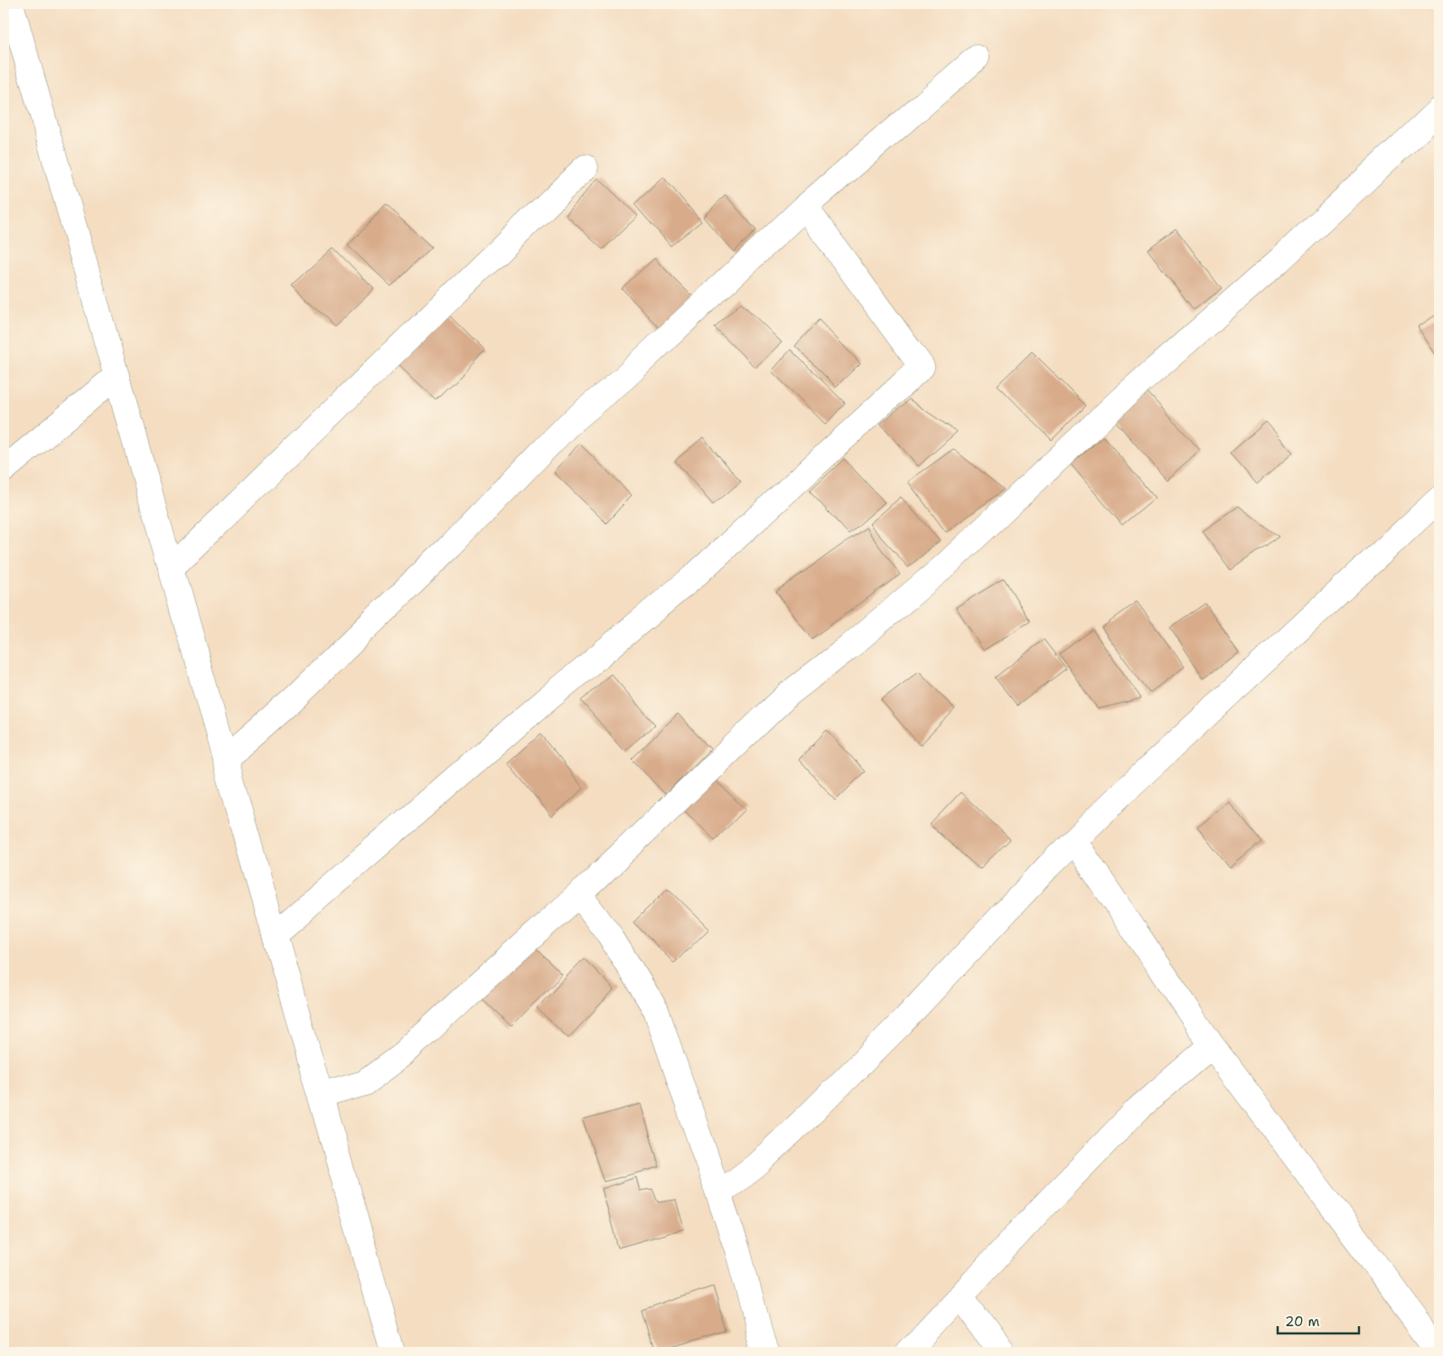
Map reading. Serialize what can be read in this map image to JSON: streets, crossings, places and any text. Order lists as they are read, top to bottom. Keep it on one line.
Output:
{"scale_bar":"20 m"}
